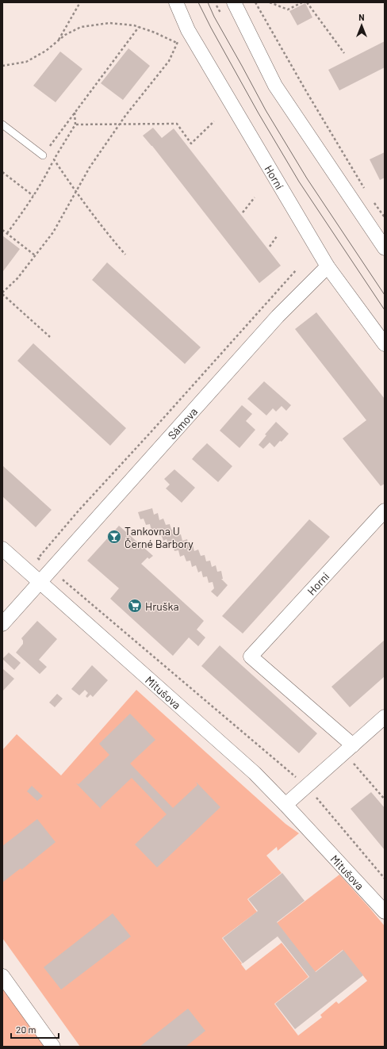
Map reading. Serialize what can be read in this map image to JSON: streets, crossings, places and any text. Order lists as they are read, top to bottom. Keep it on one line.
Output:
{"streets":{"street":["Horní","Sámova","Mitušova"]},"crossings":[["Horní","Sámova"],["Sámova","Mitušova"]],"places":{"bar":["Tankovna U Černé Barbory"],"supermarket":["Hruška"]},"scale_bar":"20 m","north":"top"}
